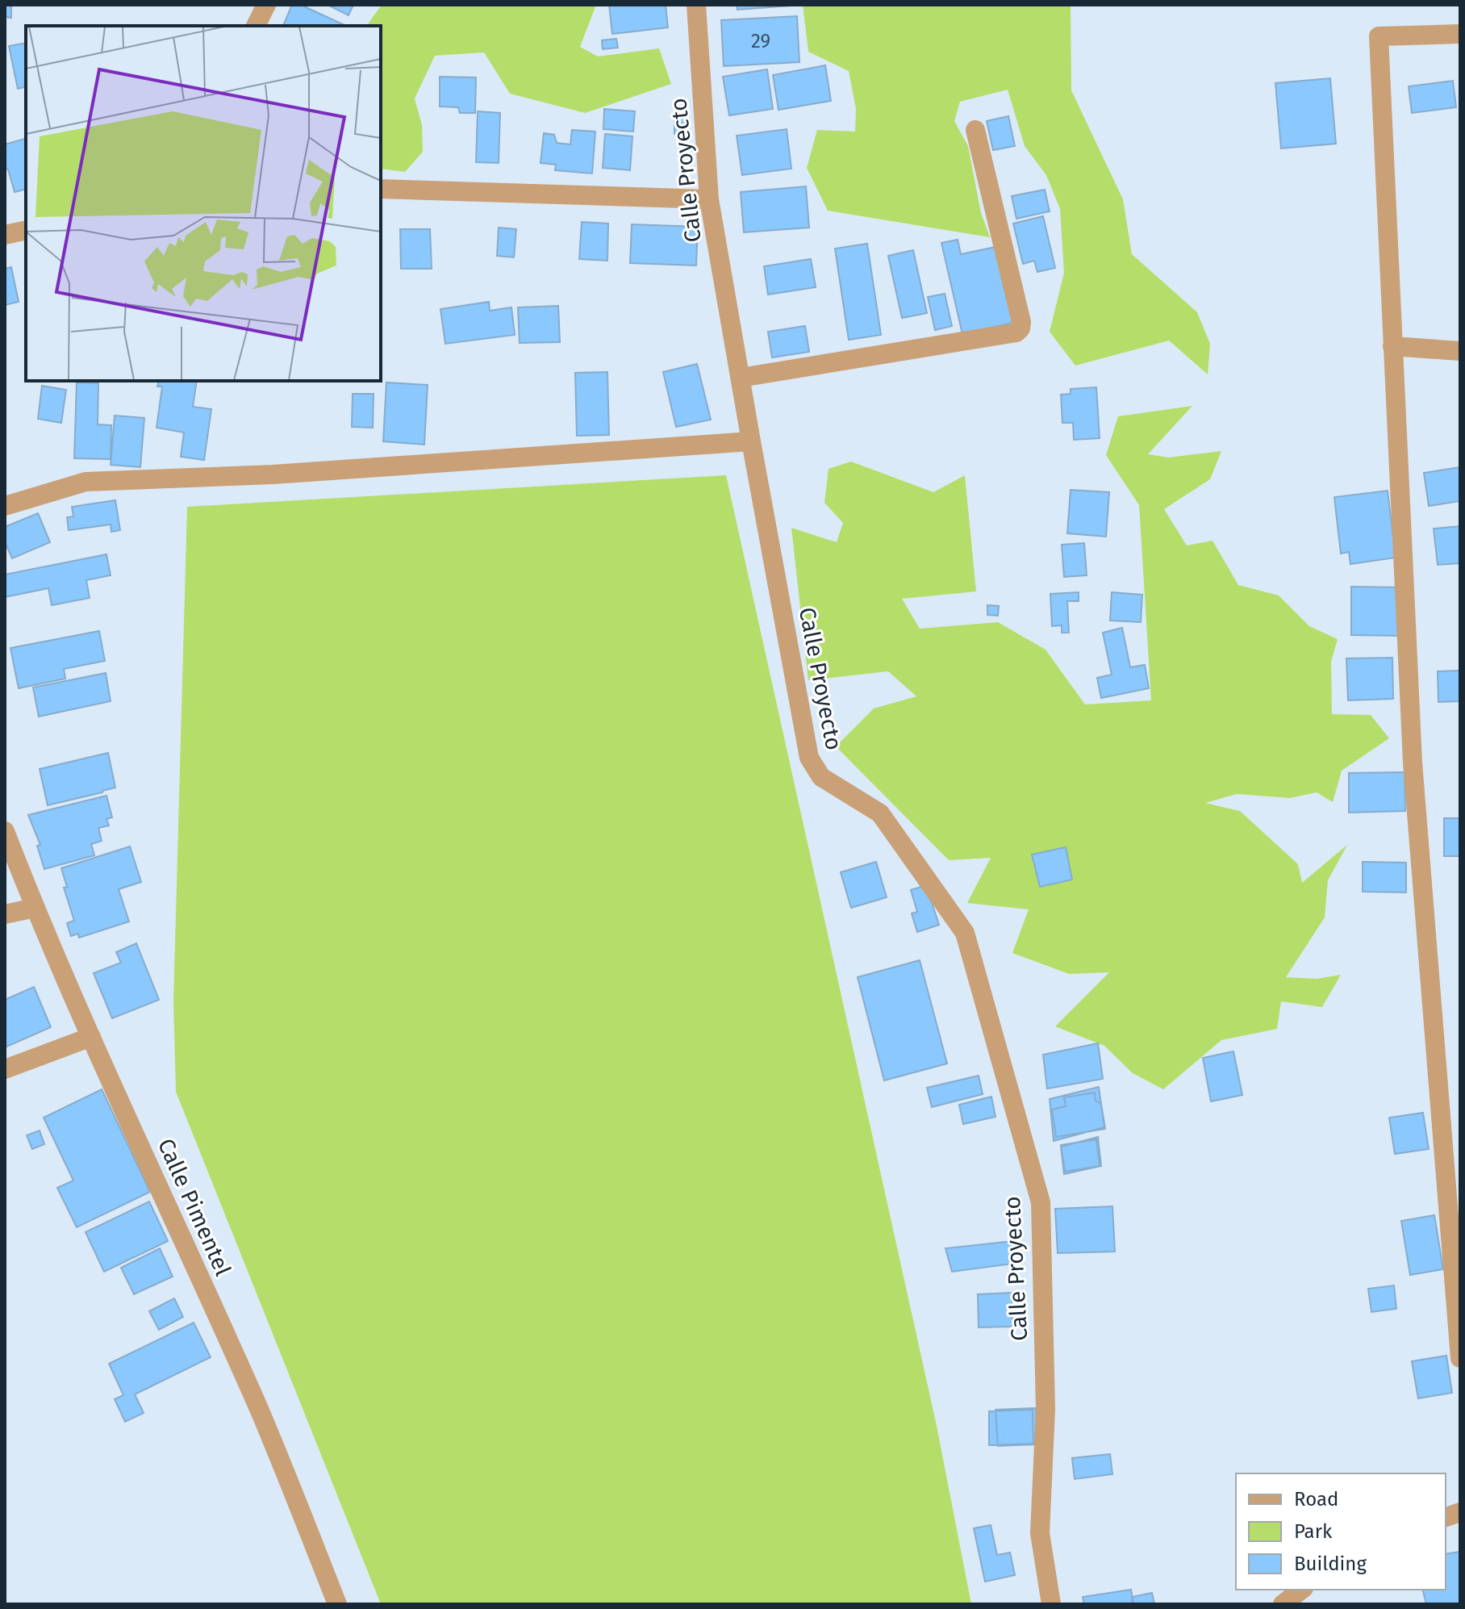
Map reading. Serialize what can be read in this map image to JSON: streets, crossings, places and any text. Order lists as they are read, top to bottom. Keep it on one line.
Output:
{"streets":{"street":["Calle Proyecto","Calle Pimentel"]},"house_numbers":["29"],"legend":["Road","Park","Building"]}
